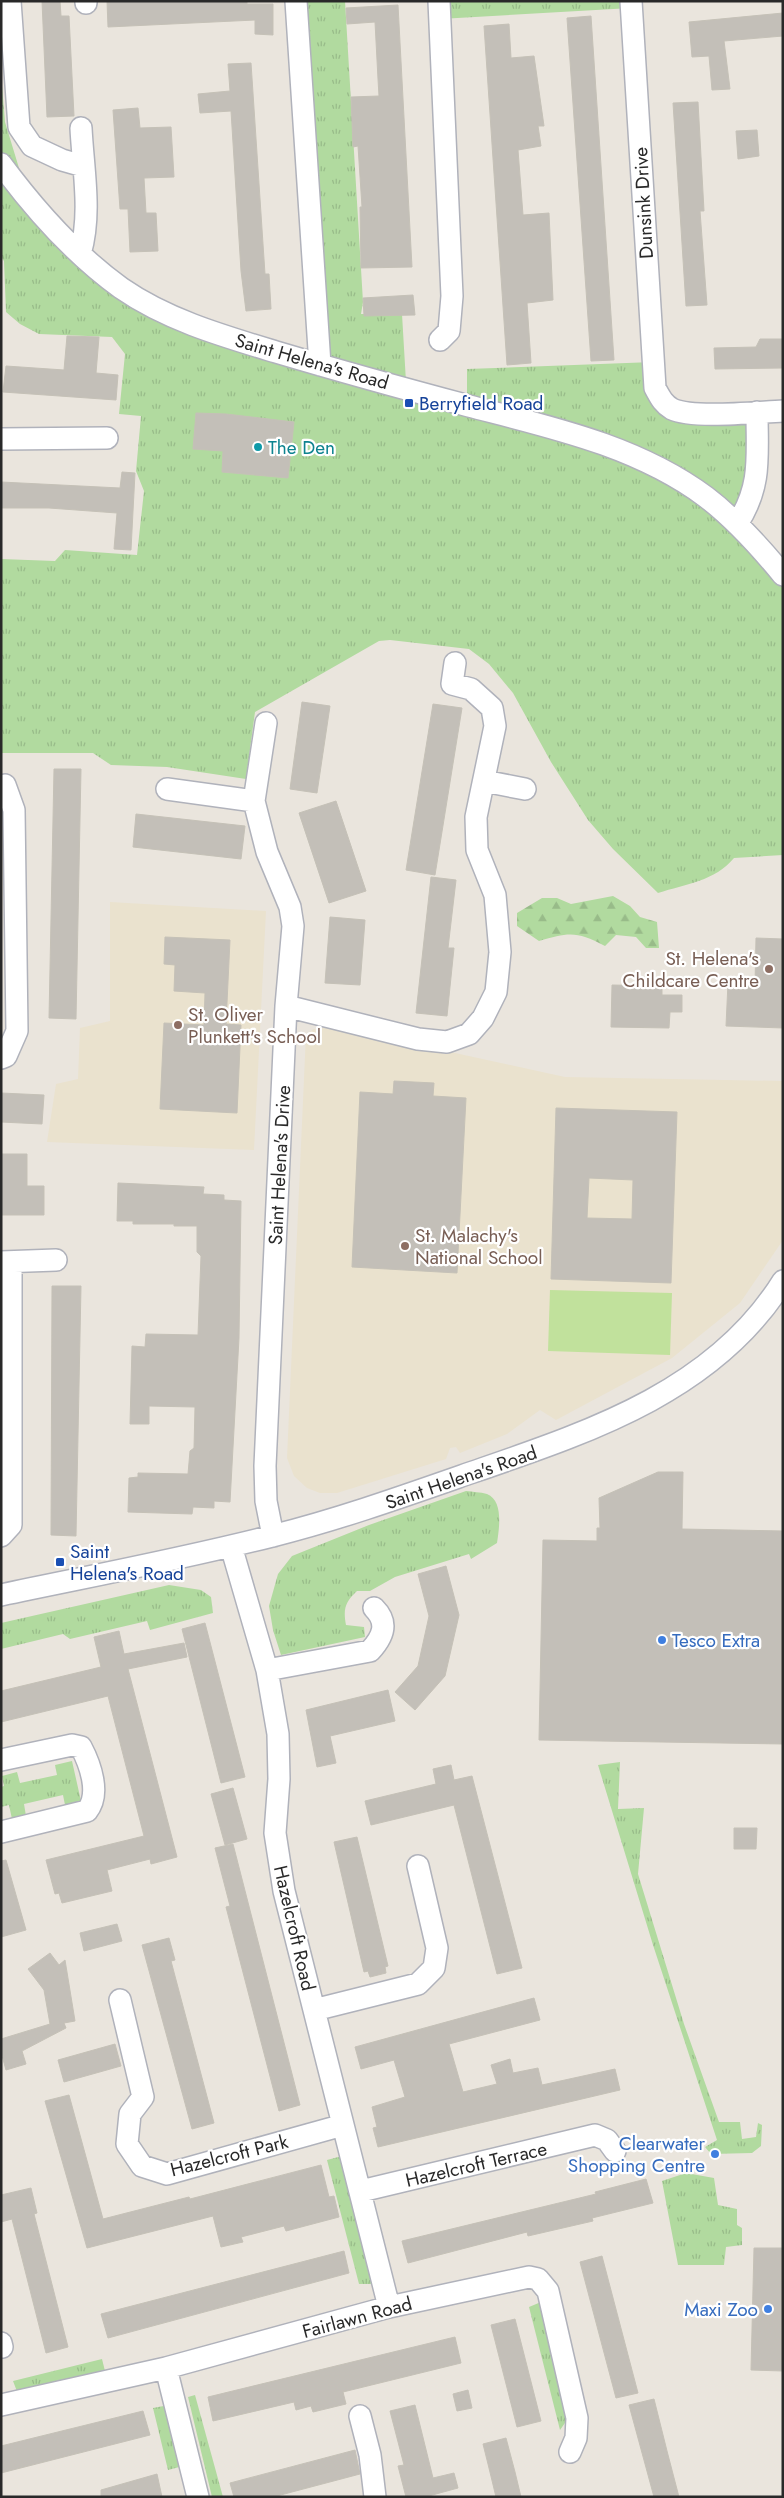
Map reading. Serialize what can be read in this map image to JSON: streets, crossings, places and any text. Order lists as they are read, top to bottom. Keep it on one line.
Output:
{"streets":{"street":["Dunsink Drive","Saint Helena's Road","Saint Helena's Drive","Hazelcroft Road","Hazelcroft Park","Hazelcroft Terrace","Fairlawn Road"]},"crossings":[["Saint Helena's Road","Saint Helena's Drive"],["Saint Helena's Road","Hazelcroft Road"],["Hazelcroft Road","Hazelcroft Park"],["Hazelcroft Road","Hazelcroft Terrace"],["Hazelcroft Road","Fairlawn Road"]],"places":{"transit":["Berryfield Road","Saint Helena's Road"],"other":["The Den","St. Helena's Childcare Centre","St. Oliver Plunkett's School","St. Malachy's National School","Tesco Extra","Clearwater Shopping Centre","Maxi Zoo"]}}
